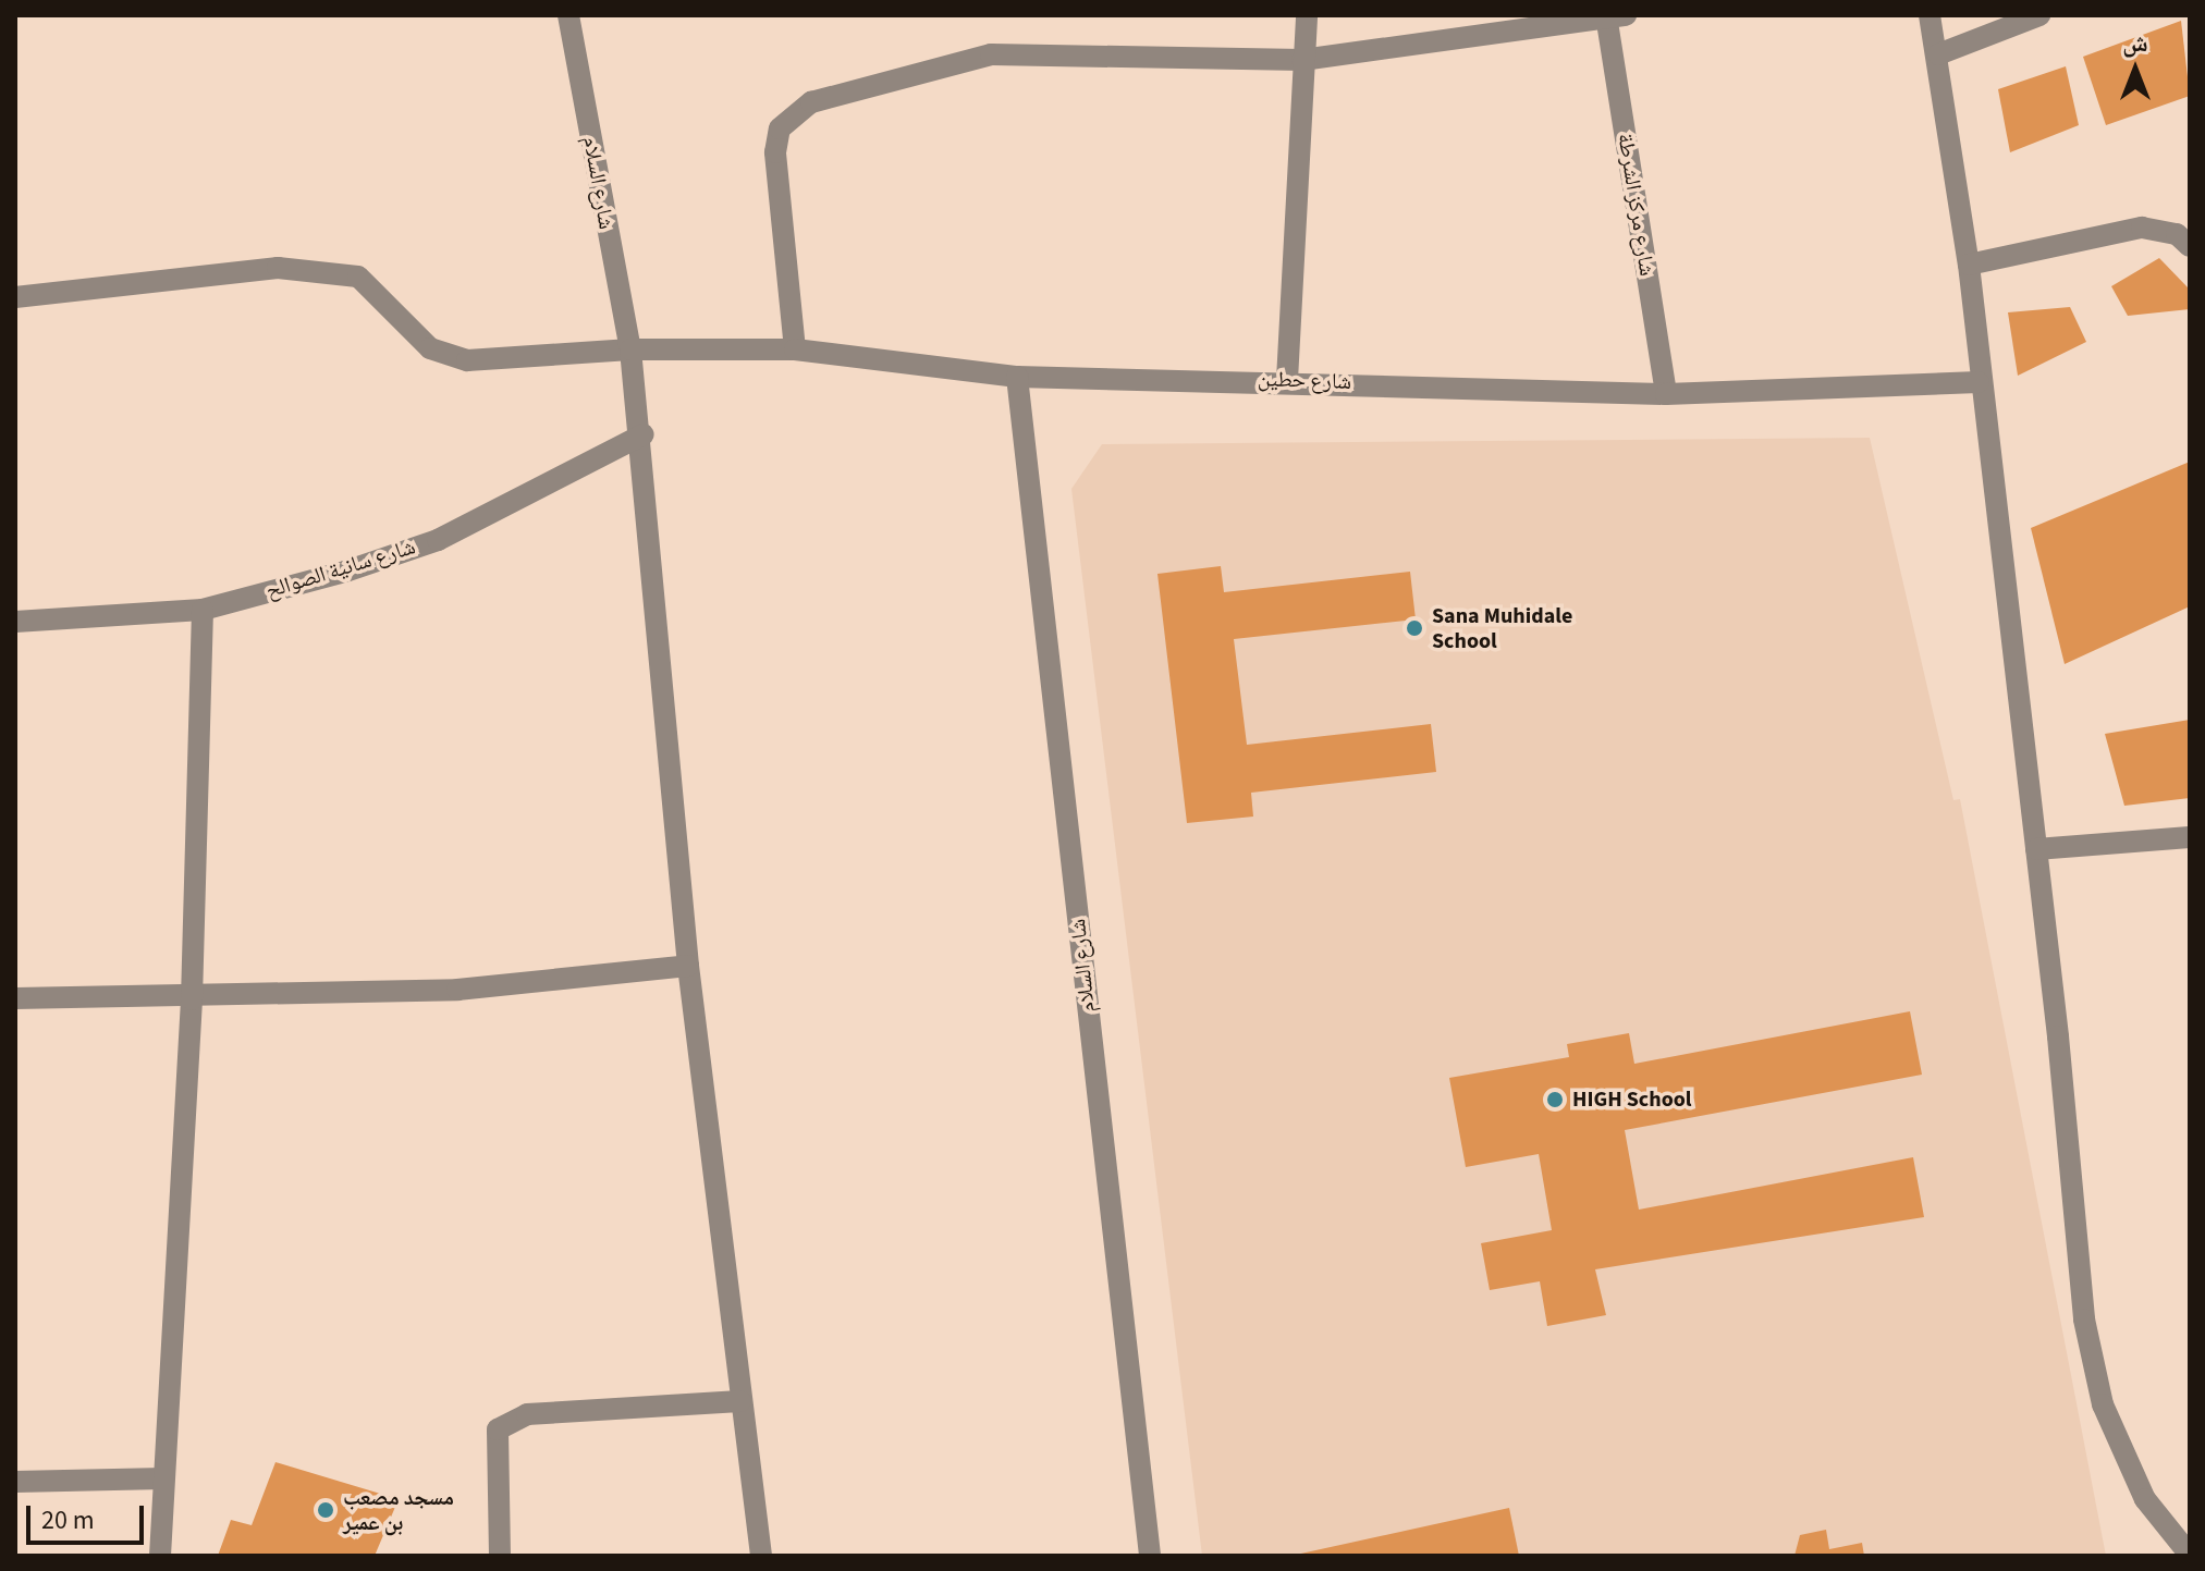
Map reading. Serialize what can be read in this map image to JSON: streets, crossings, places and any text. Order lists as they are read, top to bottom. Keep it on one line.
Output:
{"streets":{"street":["شارع السلام","شارع مركز الشرطة","شارع حطين","شارع سانية الصوالح"]},"crossings":[["شارع السلام","شارع حطين"],["شارع السلام","شارع سانية الصوالح"],["شارع مركز الشرطة","شارع حطين"]],"places":["Sana Muhidale School","HIGH School","مسجد مصعب بن عمير"],"scale_bar":"20 m","north":"top"}
